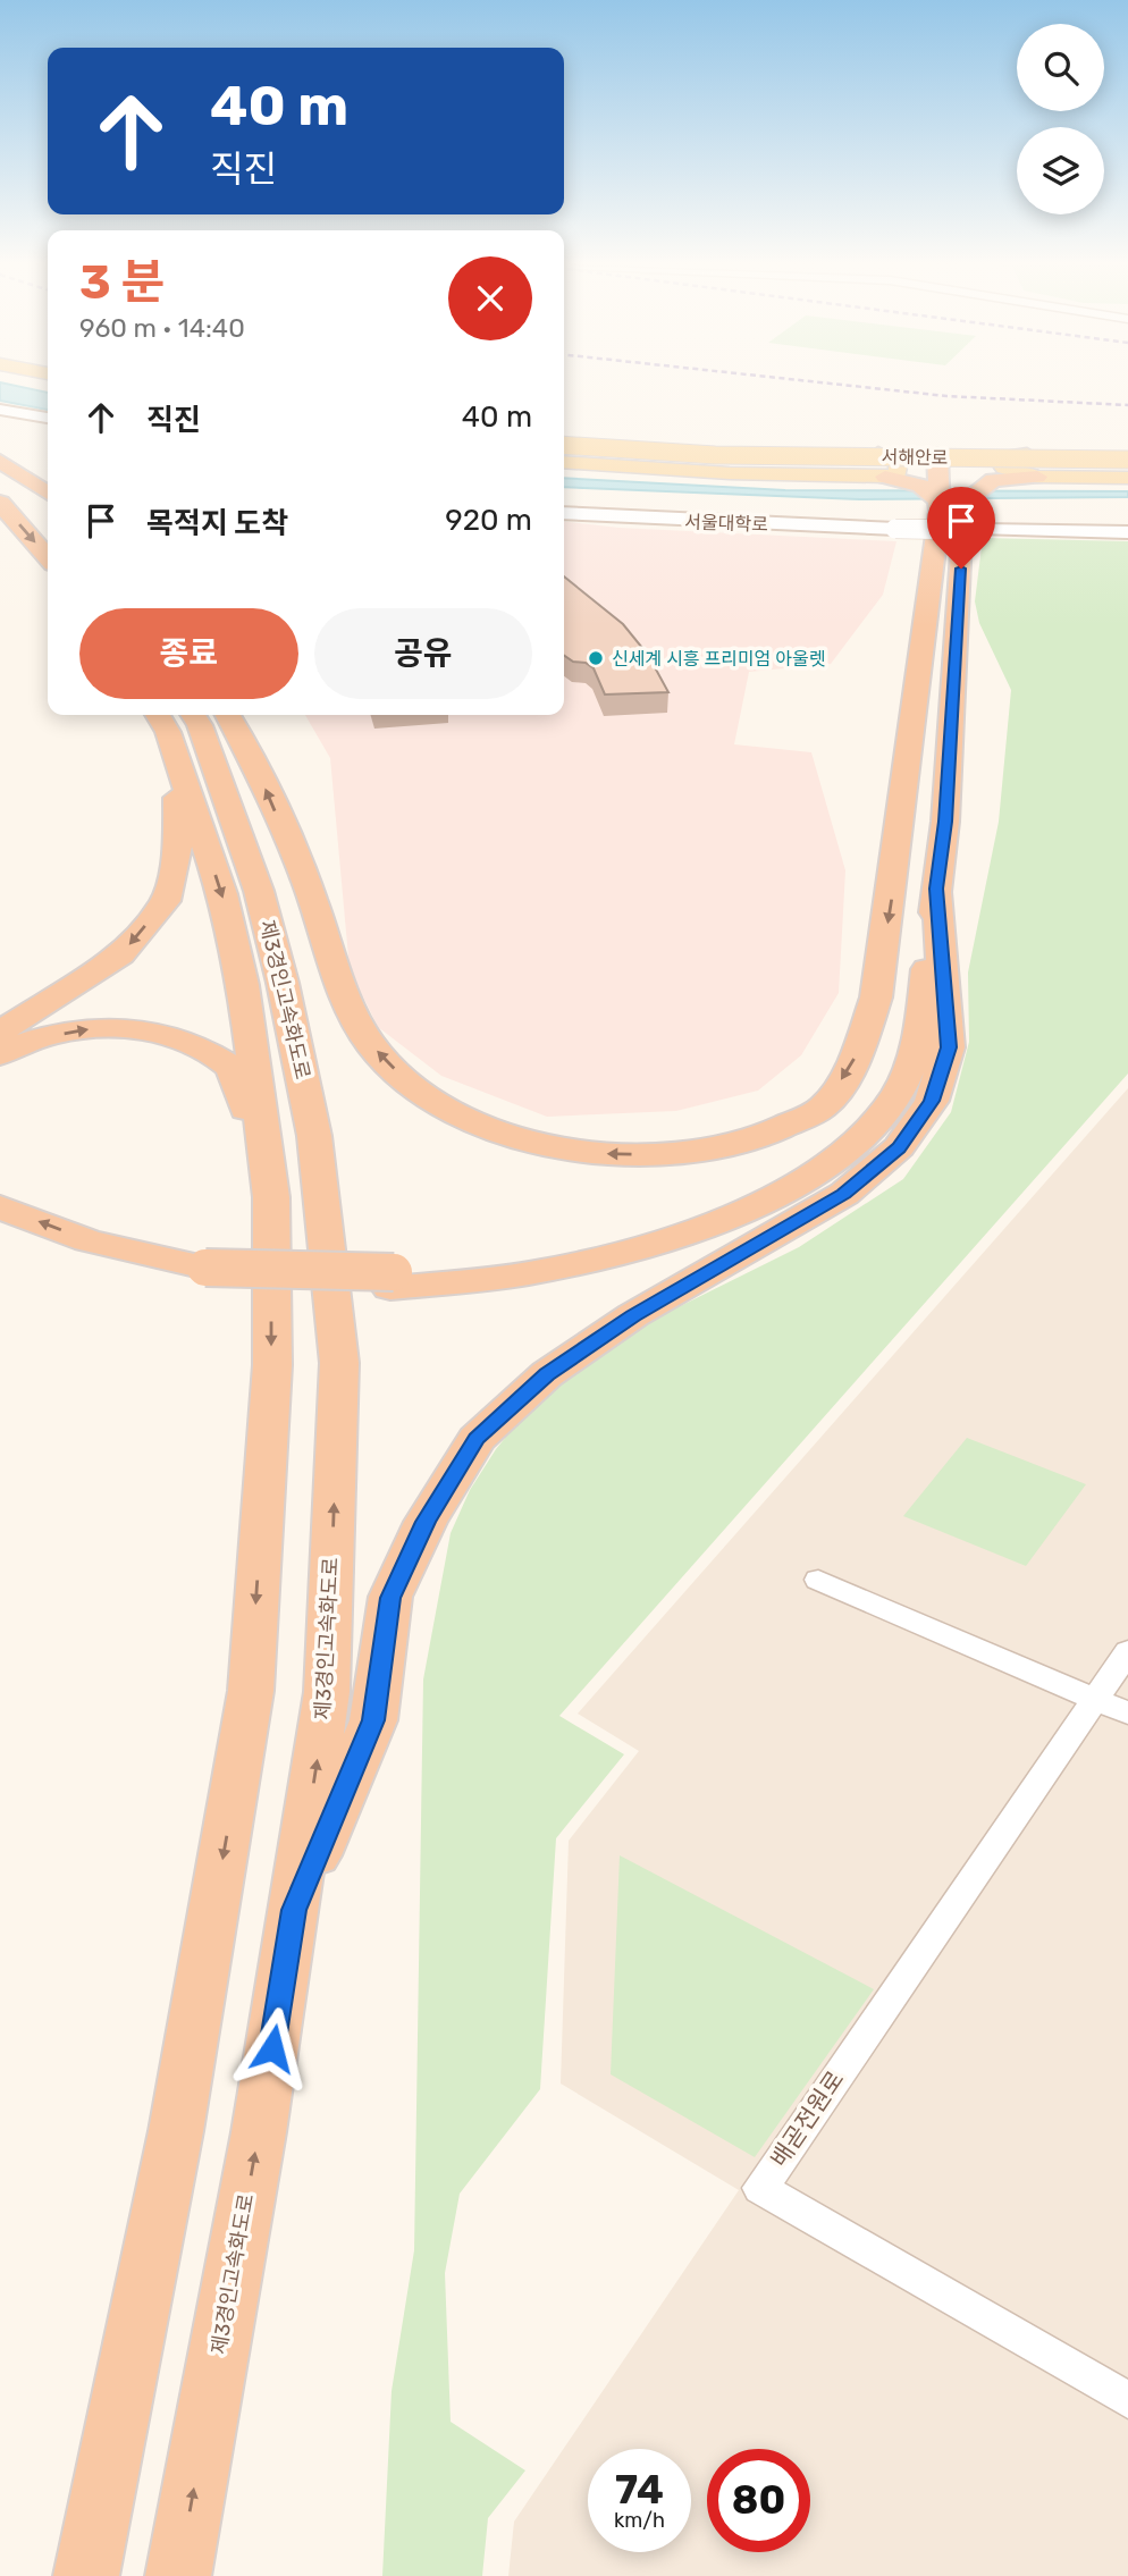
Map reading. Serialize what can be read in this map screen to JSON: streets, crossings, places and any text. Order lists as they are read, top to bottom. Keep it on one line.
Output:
{"streets":{"highway":["제3경인고속화도로"],"main road":["서해안로","서울대학로"],"street":["배곧전원로"]},"places":["신세계 시흥 프리미엄 아울렛"],"page":{"turn":["40 m","직진"],"heading":["3 분","960 m · 14:40"],"list":[{"name":"직진","value":"40 m"},{"name":"목적지 도착","value":"920 m"}],"buttons":["종료","공유"],"speed":"74 km/h","limit":"80"}}
